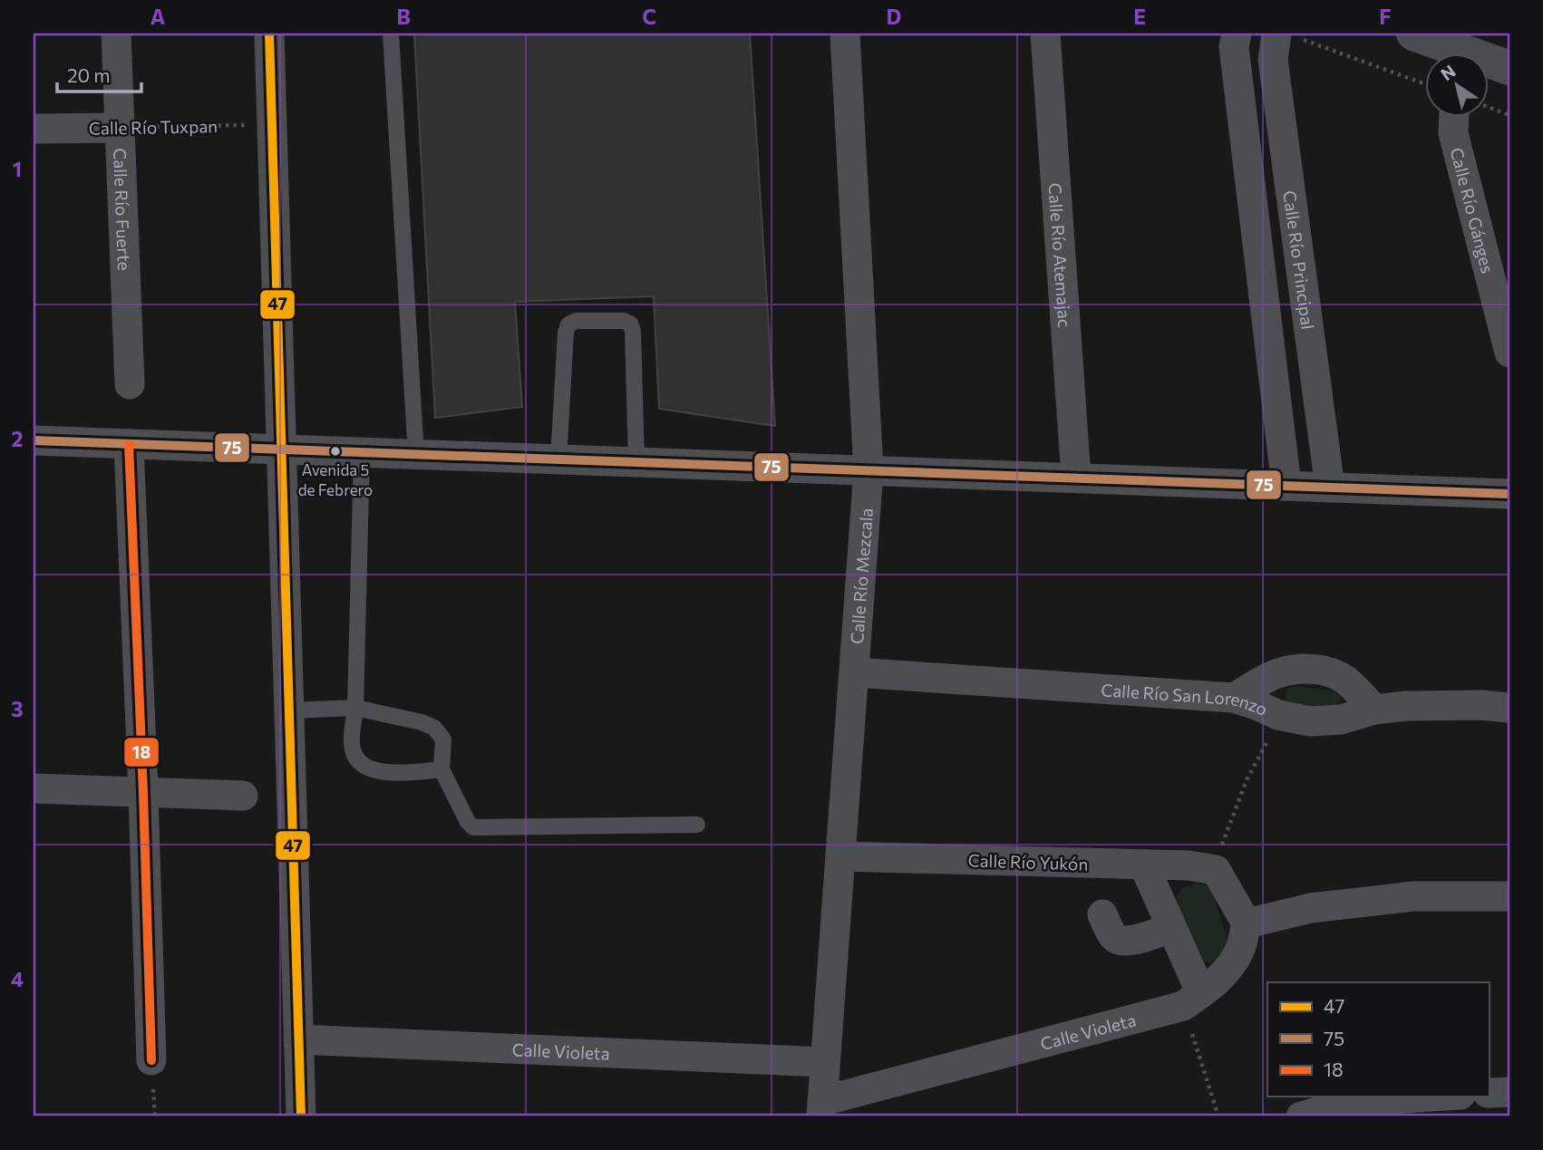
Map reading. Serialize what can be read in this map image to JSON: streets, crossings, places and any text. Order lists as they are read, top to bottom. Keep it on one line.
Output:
{"streets":{"street":["Calle Río Tuxpan","Calle Río Fuerte","Calle Río Gánges","Calle Río Atemajac","Calle Río Principal","Calle Río Mezcala","Calle Río San Lorenzo","Calle Río Yukón","Calle Violeta"]},"crossings":[["Calle Río Tuxpan","Calle Río Fuerte"],["Calle Río Mezcala","Calle Río San Lorenzo"],["Calle Río Mezcala","Calle Río Yukón"],["Calle Río Mezcala","Calle Violeta"]],"places":["Avenida 5 de Febrero"],"lines":["transit line 47","transit line 75","transit line 18"],"legend":["47","75","18"],"scale_bar":"20 m","north":"top left","grid":{"columns":["A","B","C","D","E","F"],"rows":["1","2","3","4"]}}
